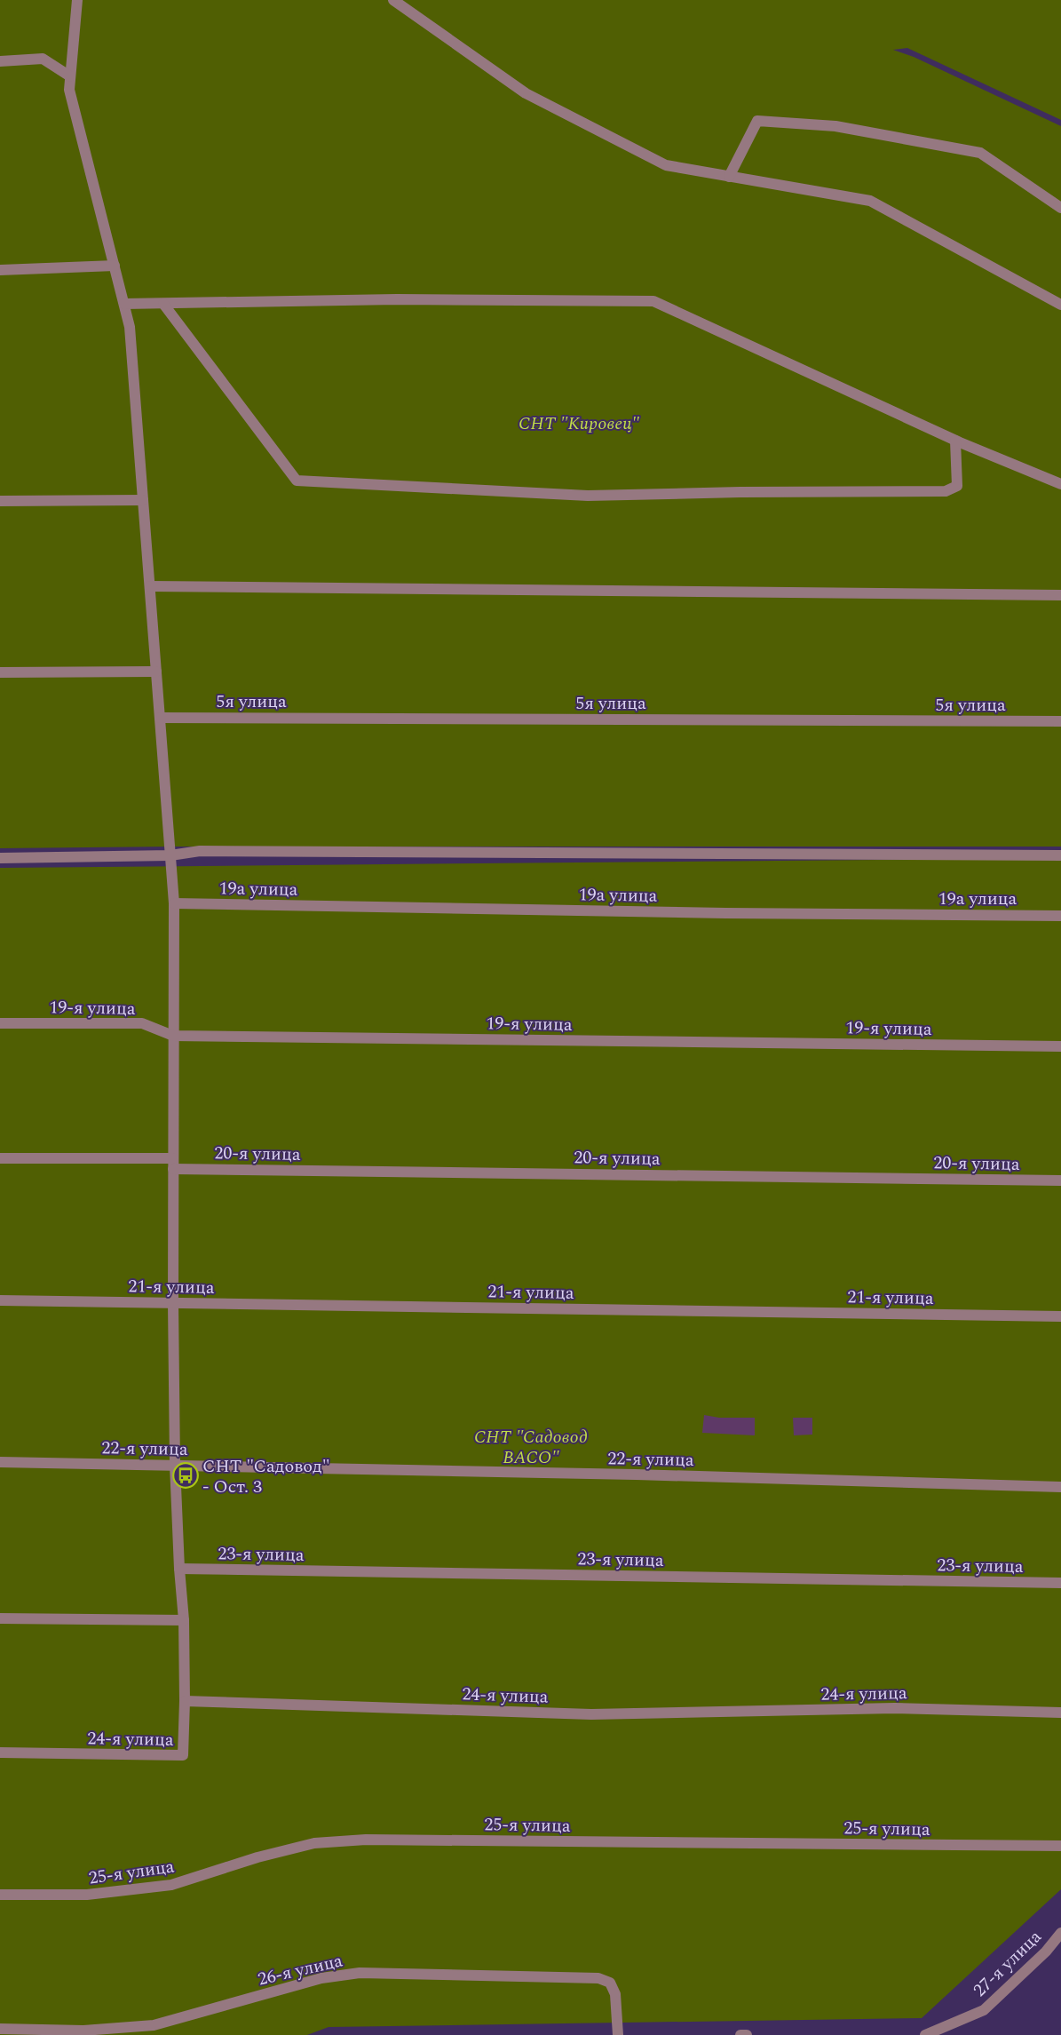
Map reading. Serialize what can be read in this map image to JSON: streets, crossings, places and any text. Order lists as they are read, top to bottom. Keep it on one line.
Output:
{"streets":{"street":["5я улица","19а улица","19-я улица","20-я улица","21-я улица","22-я улица","23-я улица","24-я улица","25-я улица","27-я улица","26-я улица"]},"parks":["СНТ \"Кировец\"","СНТ \"Садовод ВАСО\""],"places":{"bus stop":["СНТ \"Садовод\" - Ост. 3"]}}
